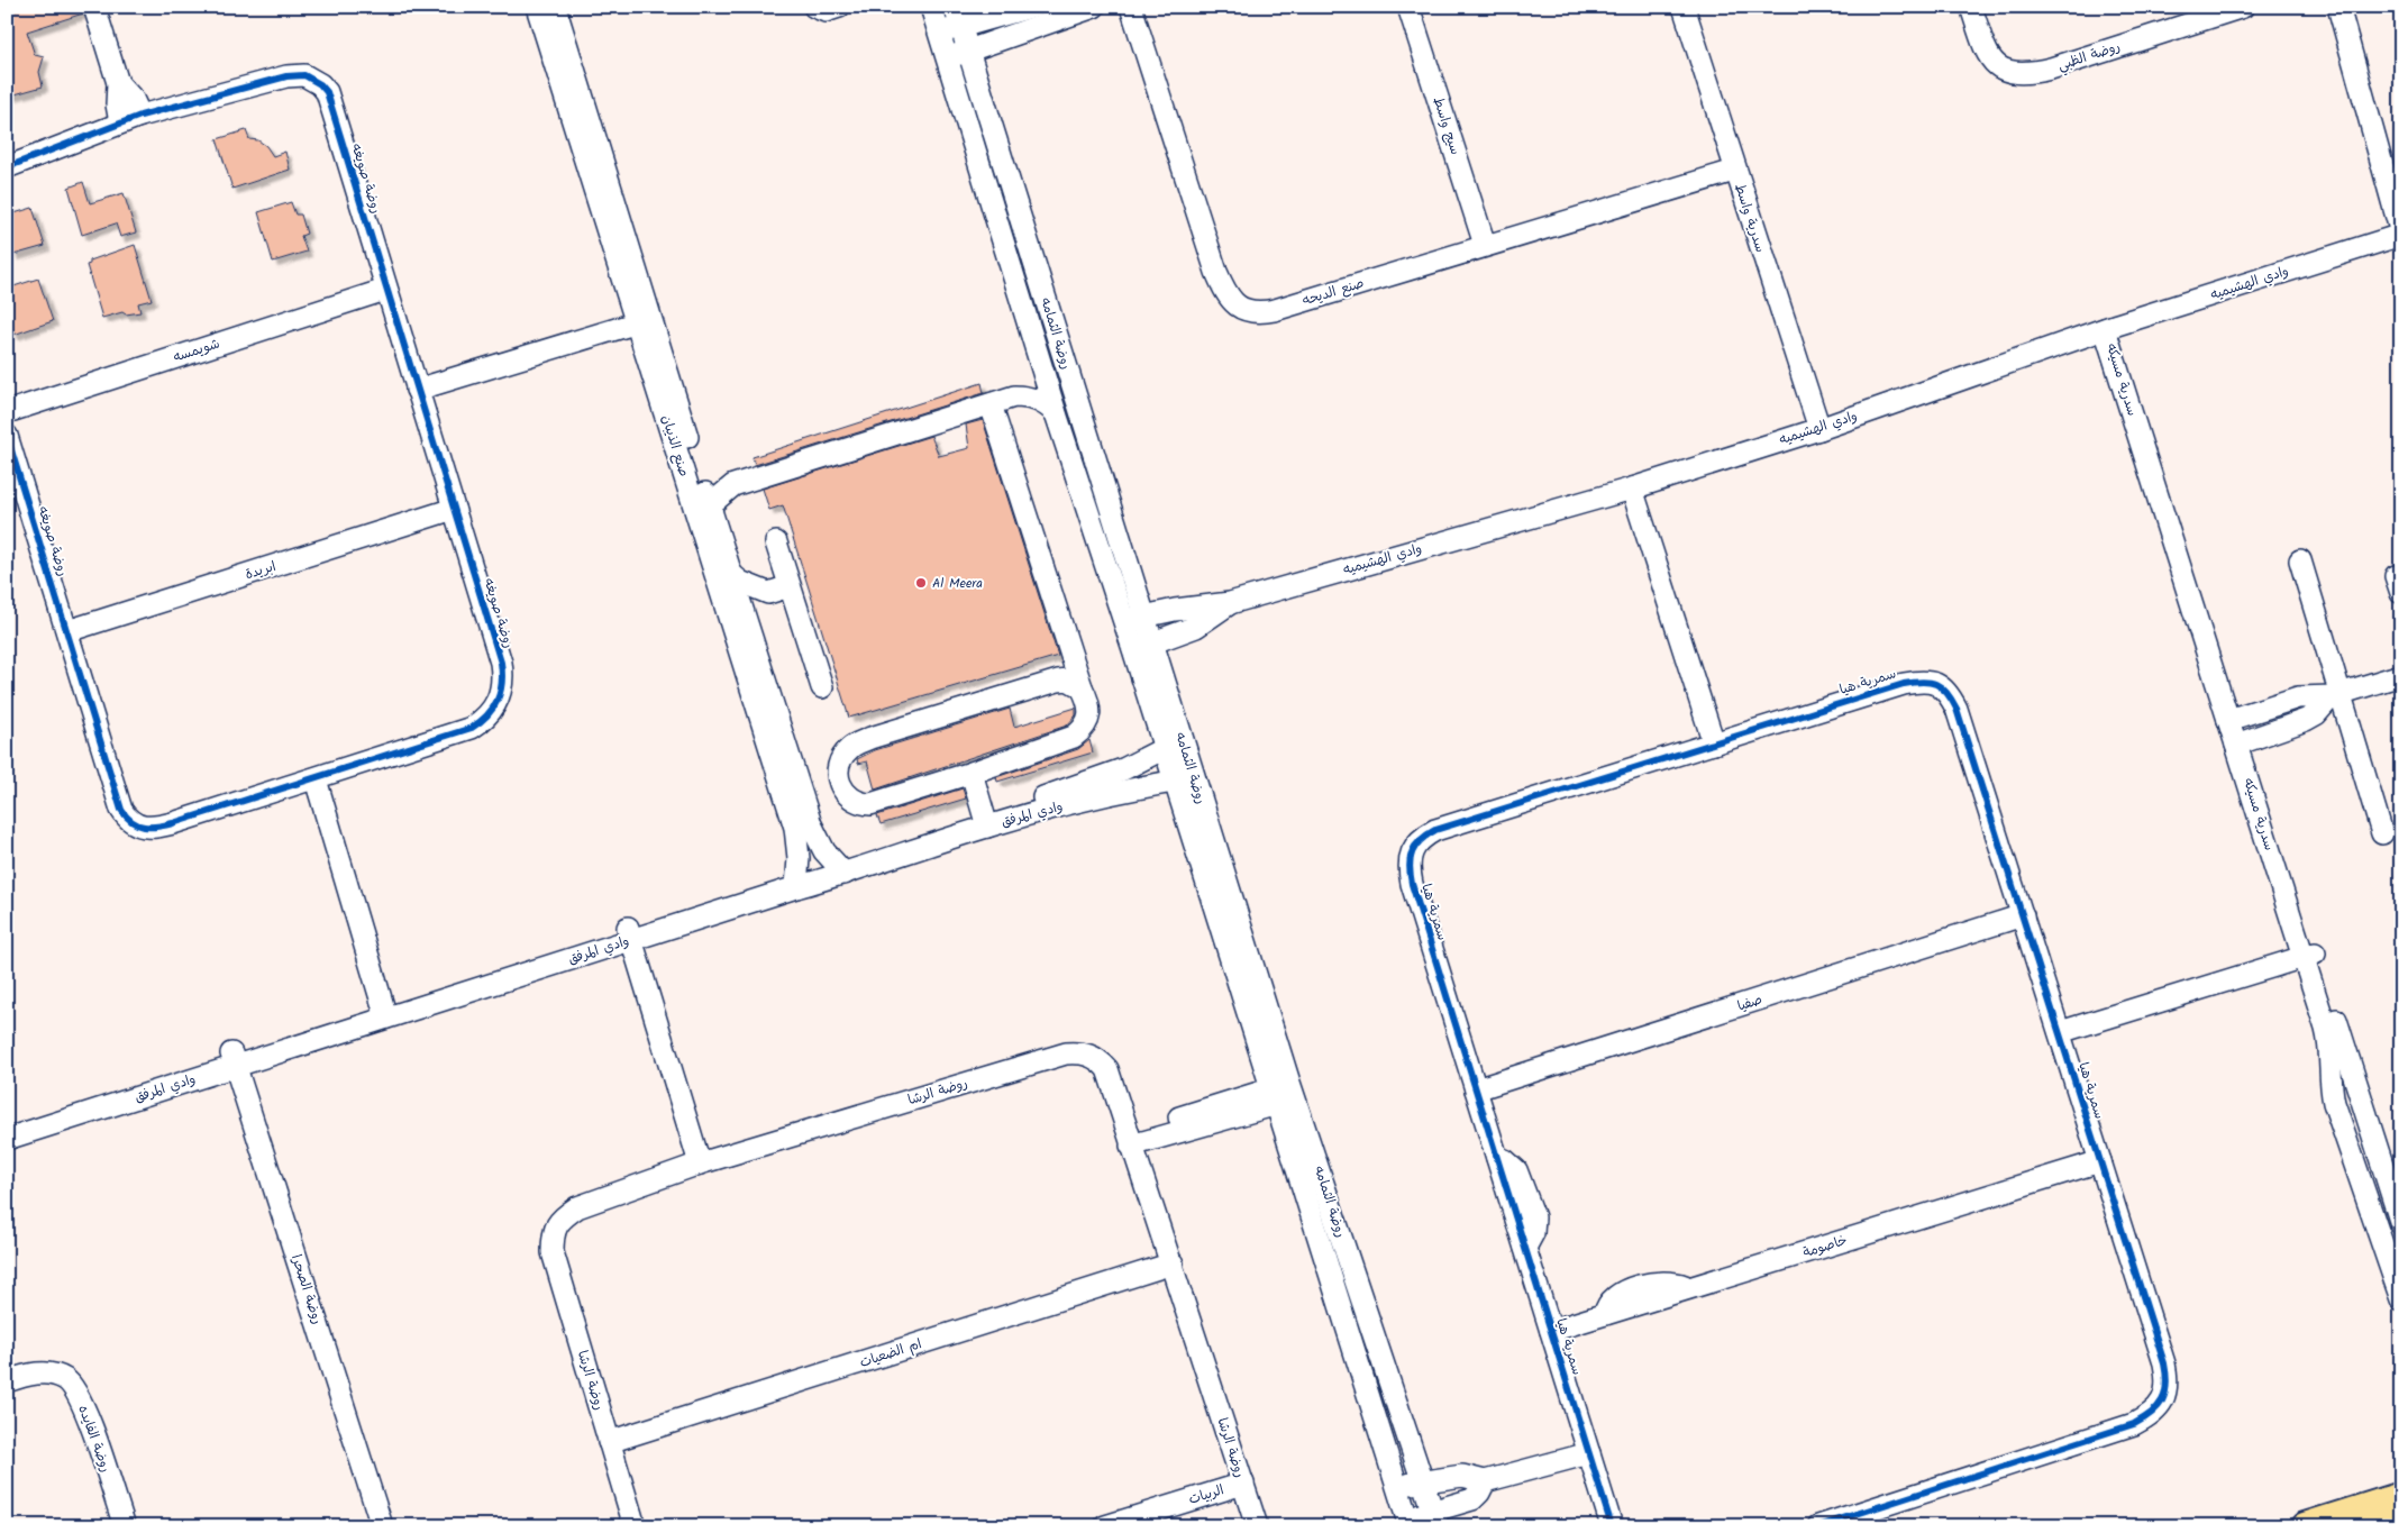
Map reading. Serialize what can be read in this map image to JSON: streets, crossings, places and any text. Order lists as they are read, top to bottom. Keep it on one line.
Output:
{"streets":{"street":["روضة الظبي","سيج واسط","روضة صويغه","سدرية واسط","وادي الهشيميه","صنع الديحه","روضة الثمامه","شويمسه","سدرية مسيكه","صنع الذيبان","ابريدة","سمرية هيا","وادي المرفق","صفيا","روضة الرشا","خاصومة","روضة الصحرا","ام الضعيات","روضة الفايده","الربيات"]},"crossings":[["سيج واسط","صنع الديحه"],["روضة صويغه","شويمسه"],["روضة صويغه","ابريدة"],["سدرية واسط","وادي الهشيميه"],["سدرية واسط","صنع الديحه"],["وادي الهشيميه","روضة الثمامه"],["وادي الهشيميه","سدرية مسيكه"],["روضة الثمامه","وادي المرفق"],["صنع الذيبان","وادي المرفق"],["سمرية هيا","صفيا"],["سمرية هيا","خاصومة"],["وادي المرفق","روضة الصحرا"],["روضة الرشا","ام الضعيات"],["روضة الرشا","الربيات"]],"places":["Al Meera"]}
